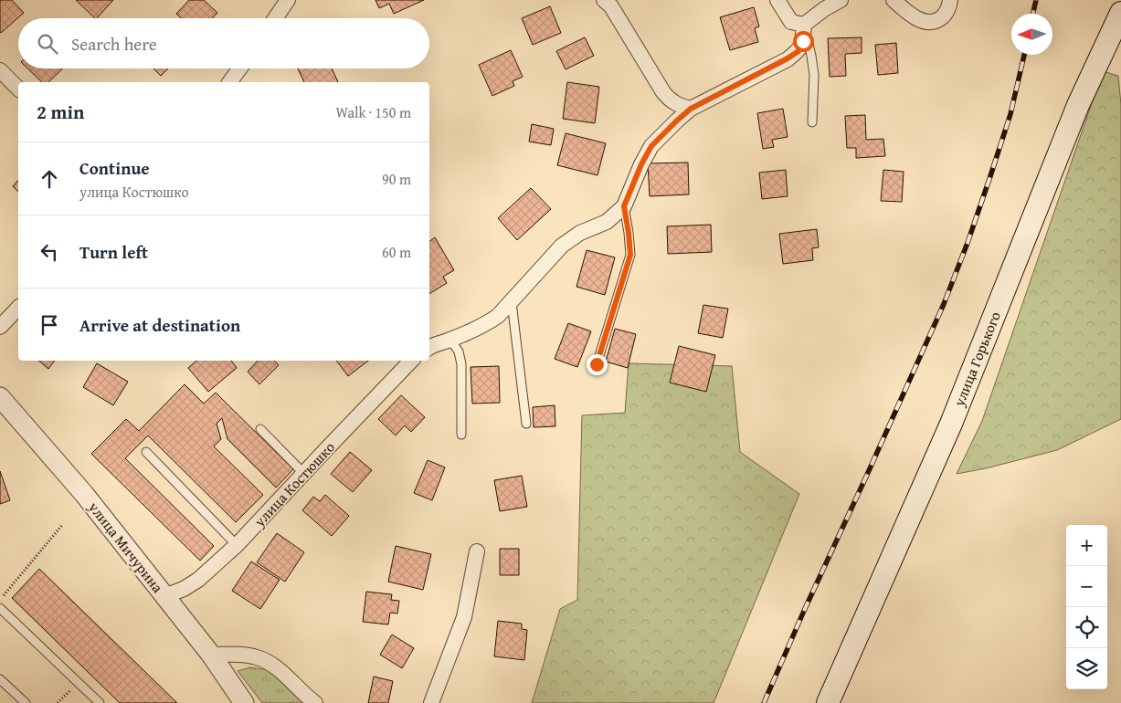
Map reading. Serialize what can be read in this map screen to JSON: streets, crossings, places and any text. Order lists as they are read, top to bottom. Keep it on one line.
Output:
{"streets":{"main road":["улица Горького"],"street":["улица Костюшко","улица Мичурина"]},"crossings":[["улица Костюшко","улица Мичурина"]],"north":"left","page":{"search":"Search here","heading":["2 min","Walk · 150 m"],"list":[["Continue","улица Костюшко","90 m"],["Turn left","60 m"],"Arrive at destination"],"map_buttons":["+","−"]}}
